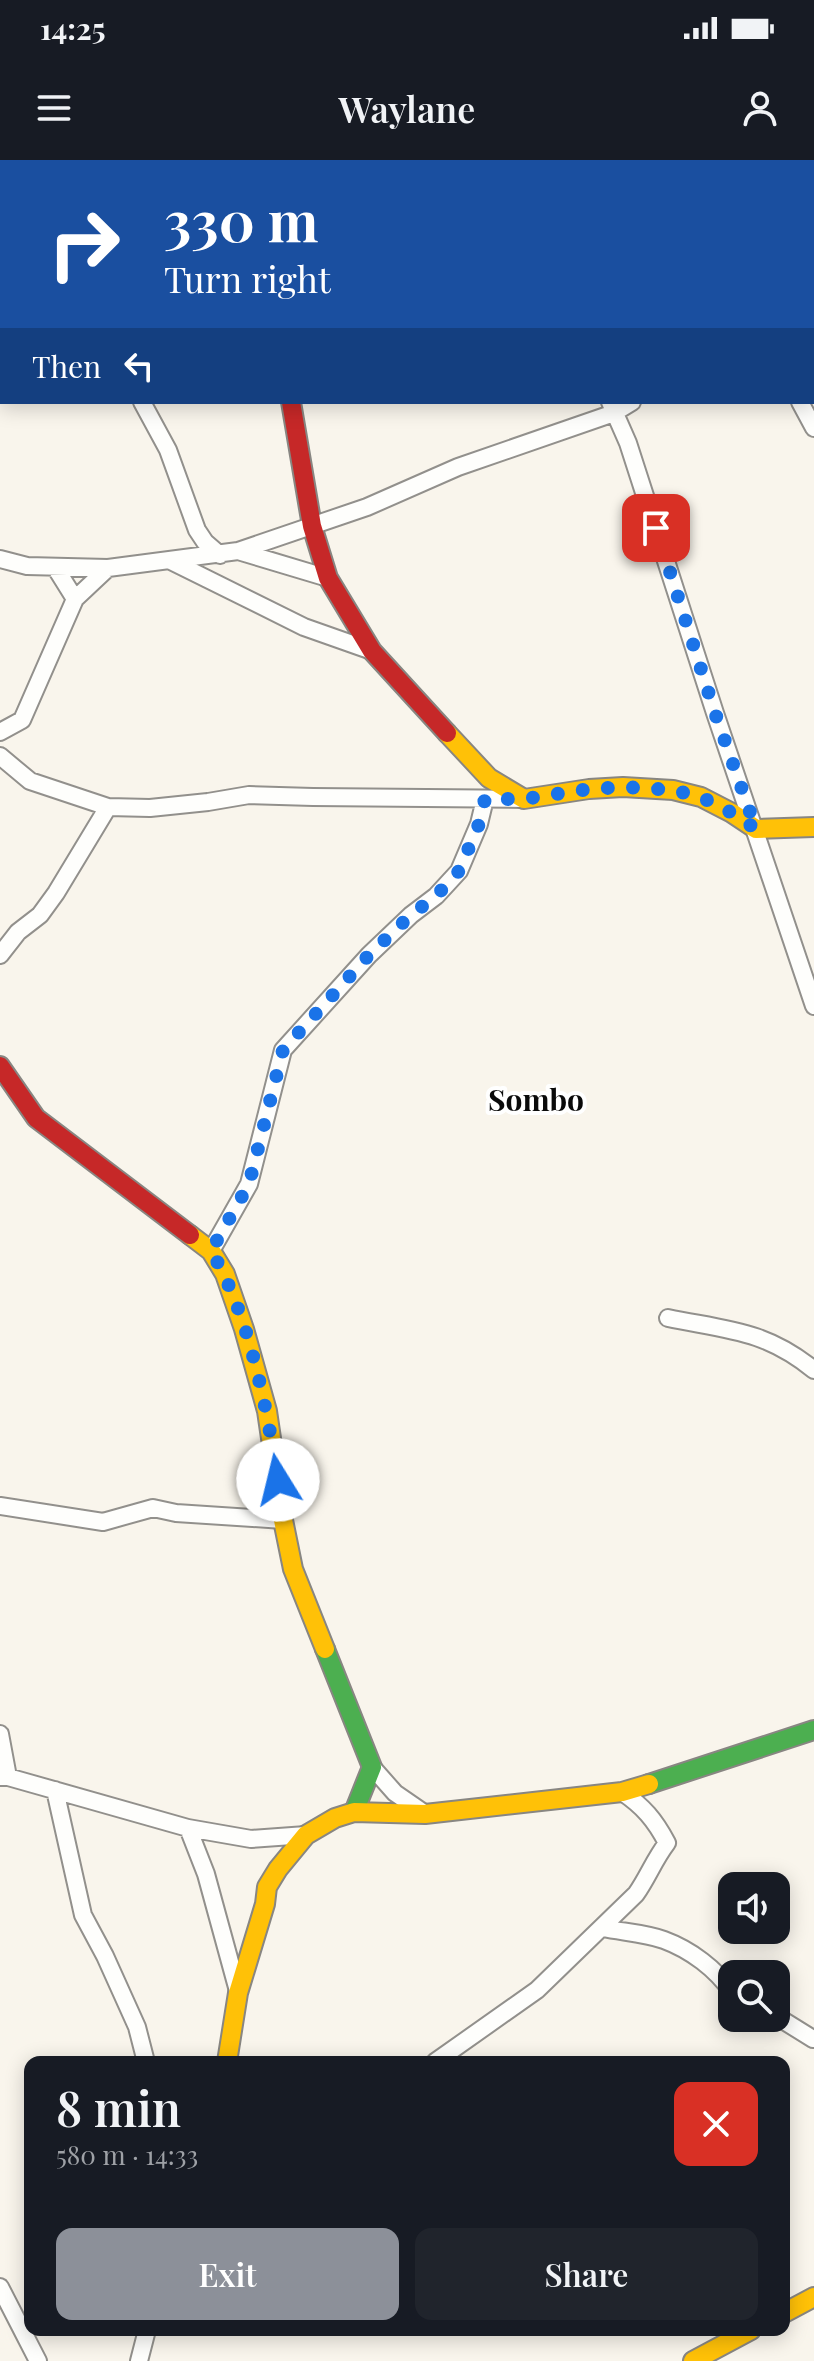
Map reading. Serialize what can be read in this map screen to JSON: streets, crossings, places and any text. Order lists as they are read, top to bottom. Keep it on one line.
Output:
{"districts":["Sombo"],"page":{"status":"14:25","header":"Waylane","turn":["330 m","Turn right"],"then":"Then","heading":["8 min","580 m · 14:33"],"buttons":["Exit","Share"]}}
